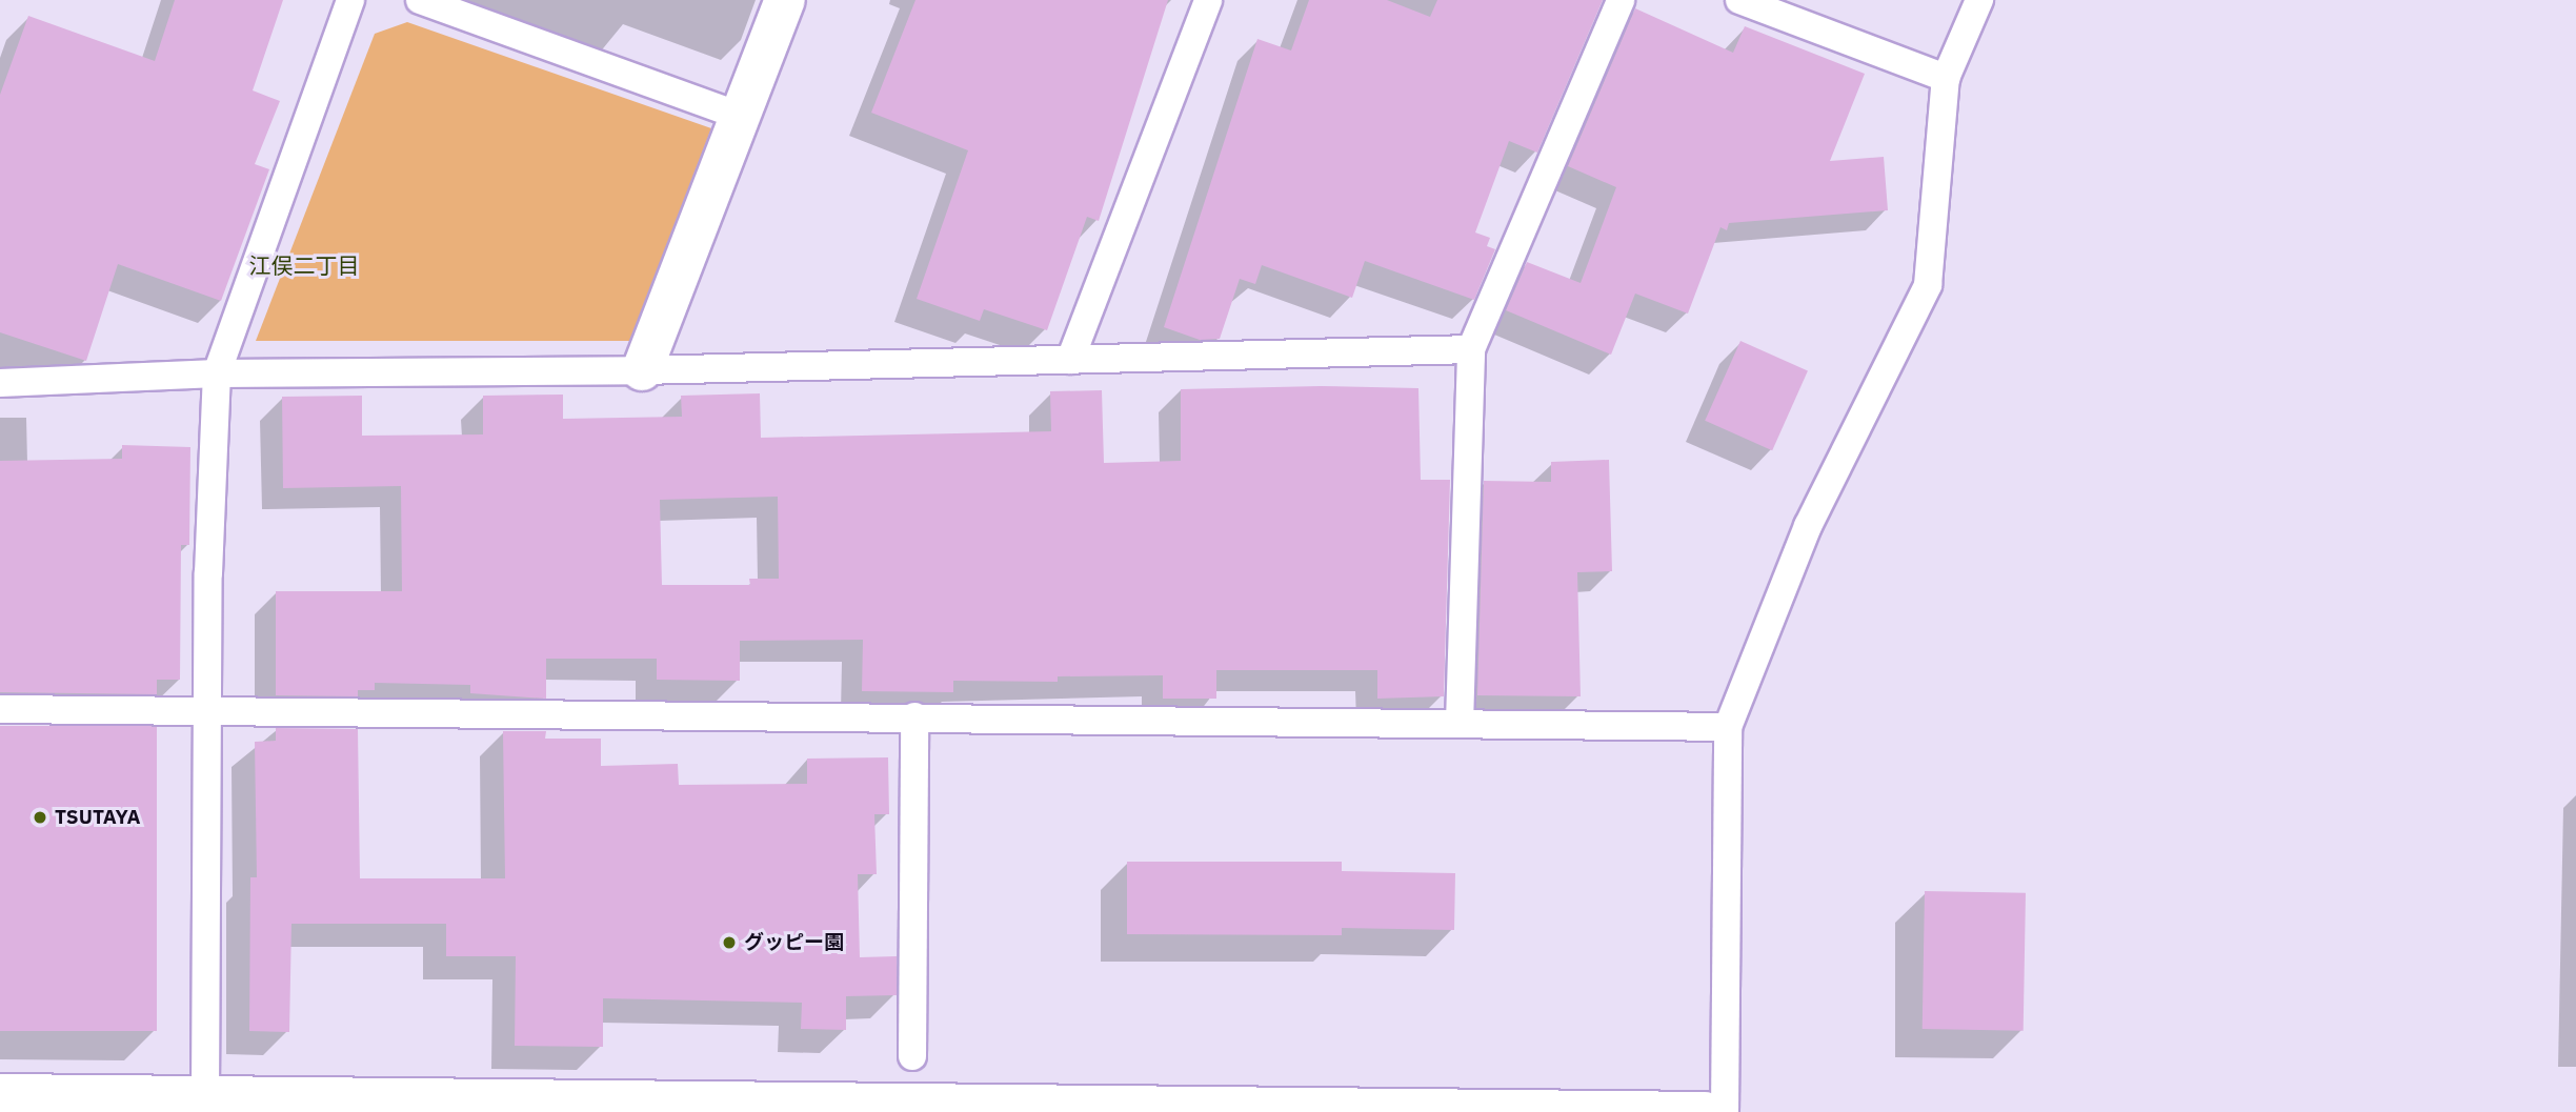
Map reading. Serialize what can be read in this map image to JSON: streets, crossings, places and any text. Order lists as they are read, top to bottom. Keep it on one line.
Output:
{"districts":["江俣二丁目"],"places":["TSUTAYA","グッピー園"]}
